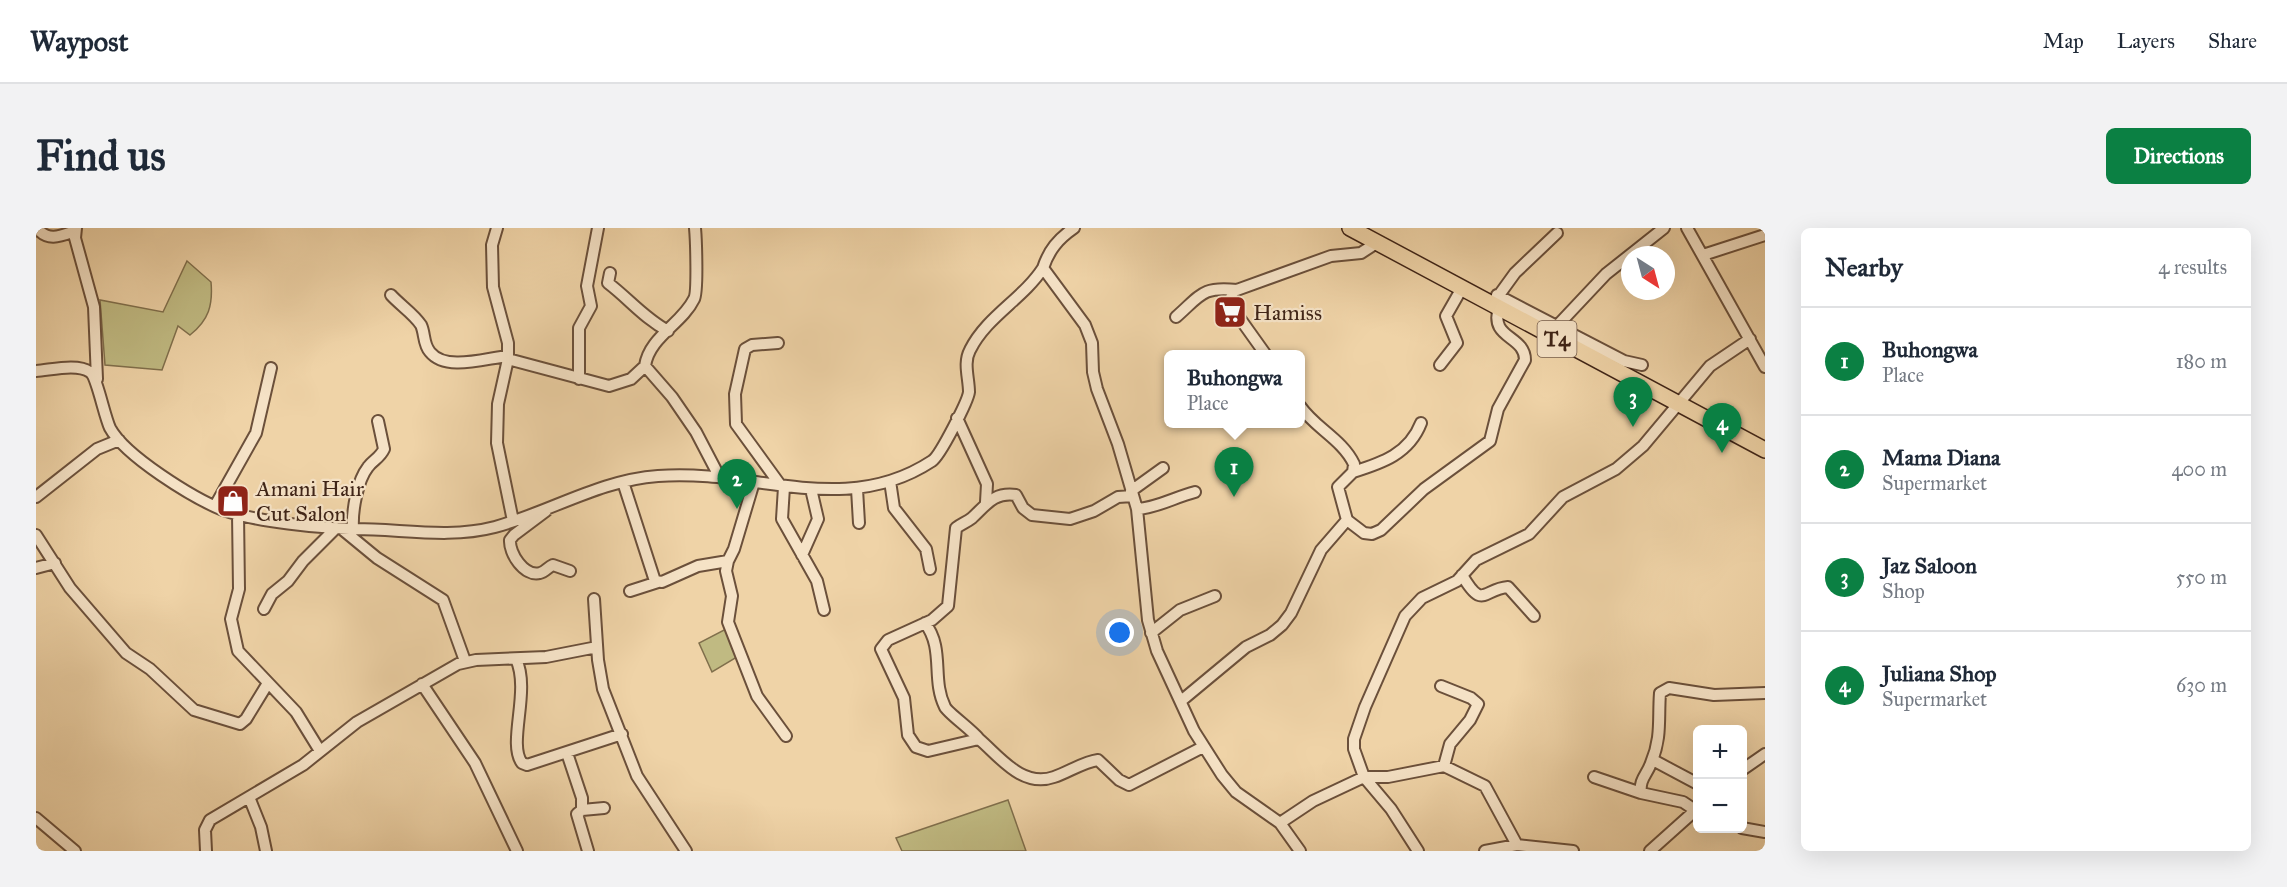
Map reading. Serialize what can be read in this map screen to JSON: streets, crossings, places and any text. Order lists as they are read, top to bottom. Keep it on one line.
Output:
{"streets":{"highway":["T4"]},"places":{"supermarket":["Hamiss"],"shop":["Amani Hair Cut Salon"]},"north":"bottom right","page":{"header":"Waypost","nav":["Map","Layers","Share"],"buttons":"Directions","title":"Find us","heading":["Nearby","4 results"],"list":[{"mark":"1","name":"Buhongwa","note":"Place","value":"180 m"},{"mark":"2","name":"Mama Diana","note":"Supermarket","value":"400 m"},{"mark":"3","name":"Jaz Saloon","note":"Shop","value":"550 m"},{"mark":"4","name":"Juliana Shop","note":"Supermarket","value":"630 m"}],"popup":["Buhongwa","Place"],"pins":["3","4","1","2"],"map_buttons":["+","−"]}}
